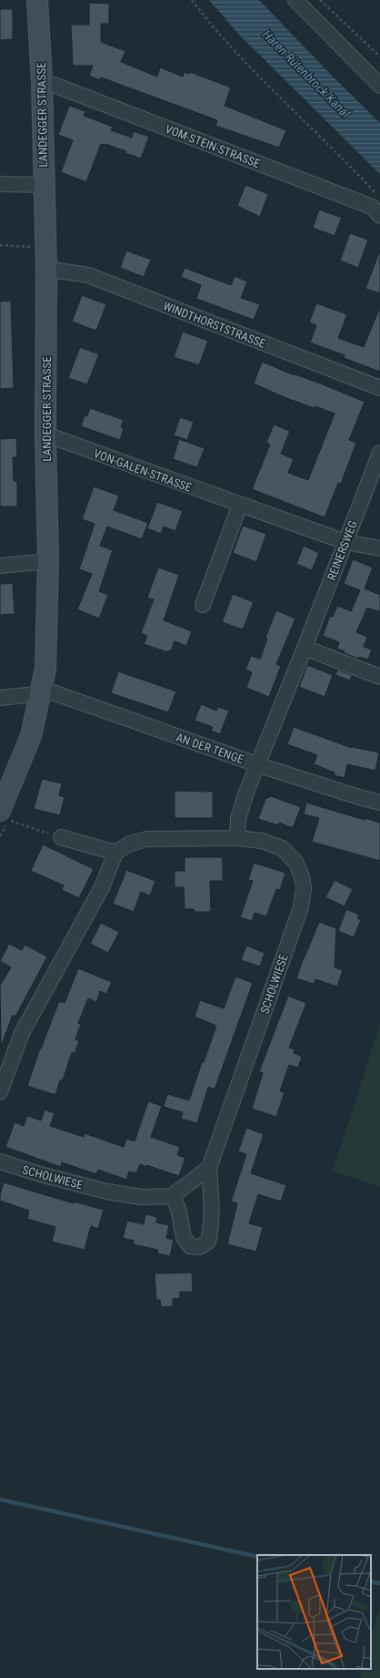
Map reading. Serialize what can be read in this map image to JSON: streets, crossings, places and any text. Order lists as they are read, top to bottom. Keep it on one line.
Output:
{"streets":{"main road":["LANDEGGER STRASSE"],"street":["VOM-STEIN-STRASSE","WINDTHORSTSTRASSE","VON-GALEN-STRASSE","REINERSWEG","AN DER TENGE","SCHOLWIESE"]},"crossings":[["LANDEGGER STRASSE","VOM-STEIN-STRASSE"],["LANDEGGER STRASSE","WINDTHORSTSTRASSE"],["LANDEGGER STRASSE","VON-GALEN-STRASSE"],["LANDEGGER STRASSE","AN DER TENGE"],["VON-GALEN-STRASSE","REINERSWEG"],["REINERSWEG","AN DER TENGE"]],"water":["Haren-Rütenbrock Kanal"]}
